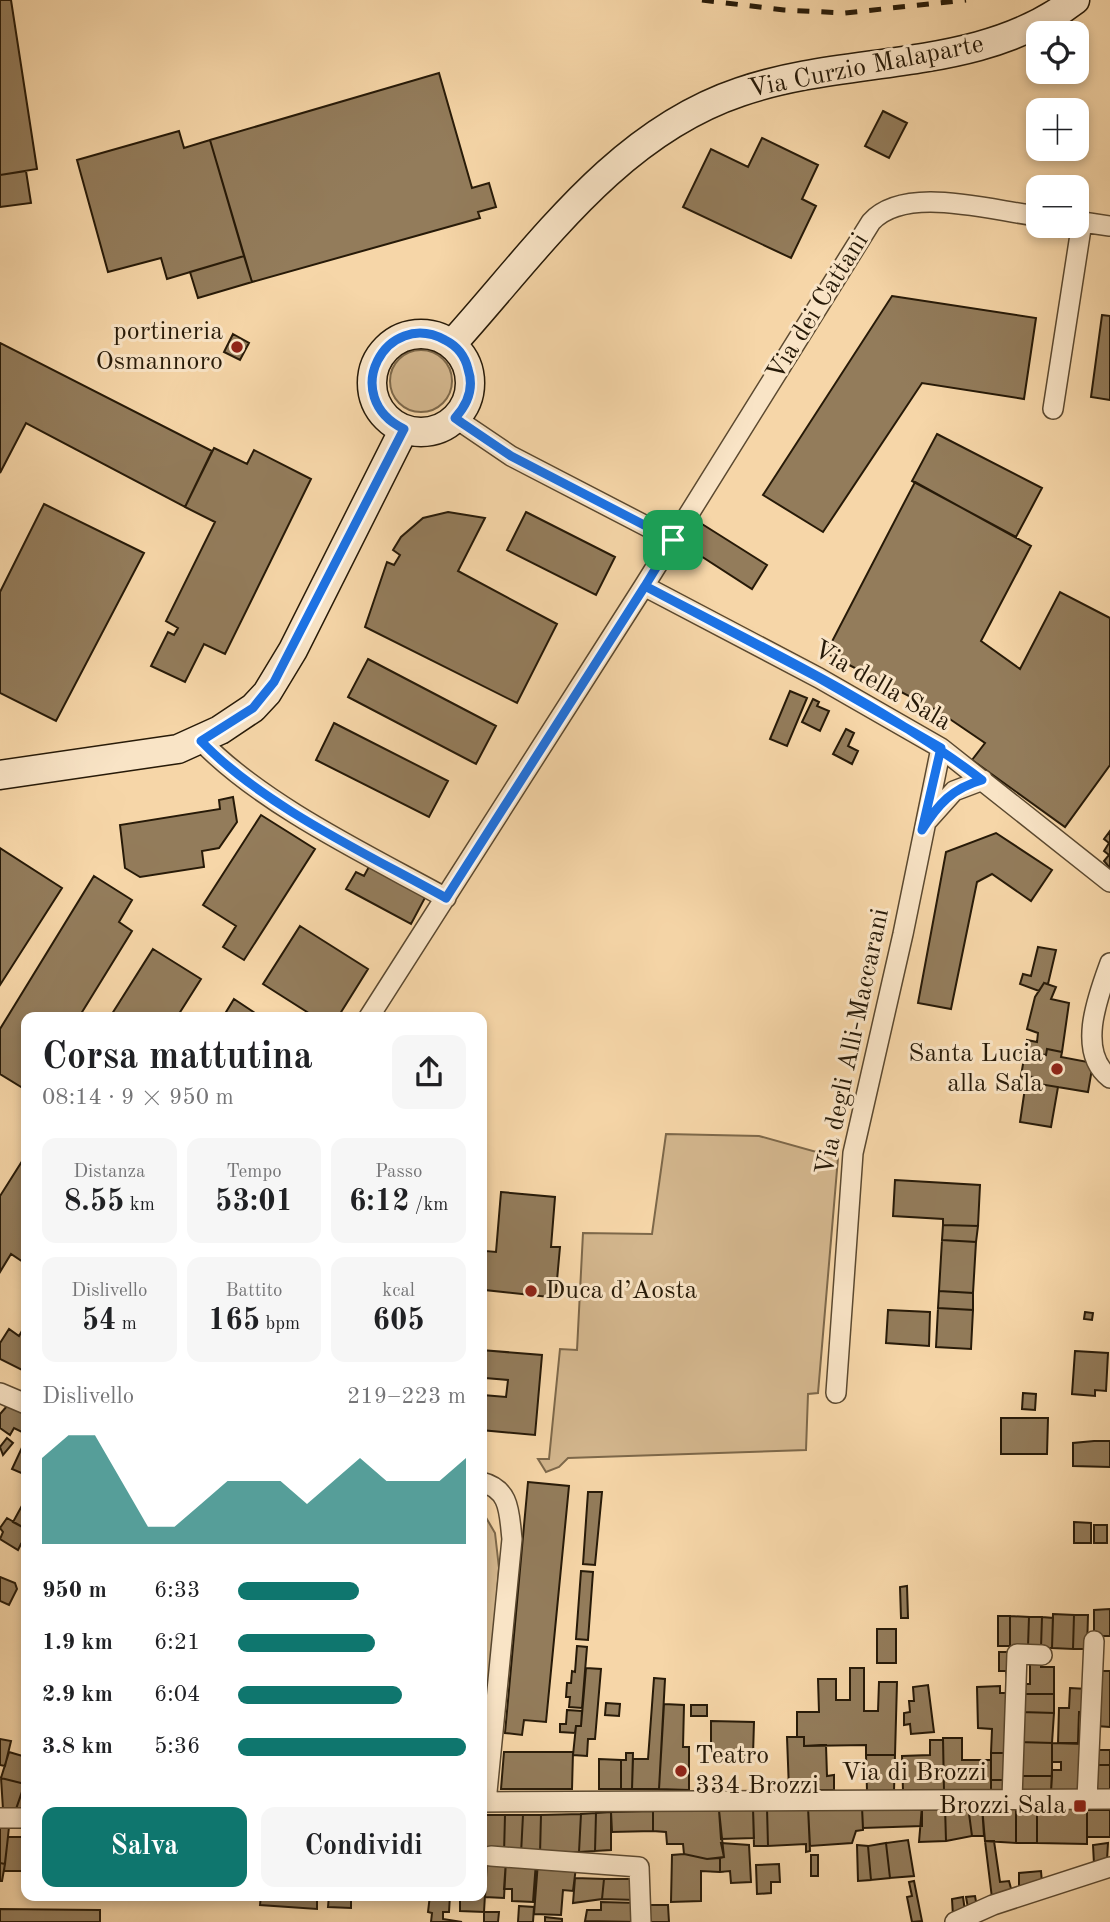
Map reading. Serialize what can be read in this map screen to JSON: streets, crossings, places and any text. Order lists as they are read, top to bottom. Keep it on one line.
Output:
{"streets":{"street":["Via Curzio Malaparte","Via dei Cattani","Via della Sala","Via degli Alli-Maccarani","Via di Brozzi"]},"crossings":[["Via dei Cattani","Via della Sala"],["Via della Sala","Via degli Alli-Maccarani"]],"places":{"other":["portineria Osmannoro","Santa Lucia alla Sala","Duca d’Aosta","Teatro 334 Brozzi"],"transit":["Brozzi Sala"]},"page":{"map_buttons":["+","−"],"heading":["Corsa mattutina","08:14 · 9 × 950 m"],"stats":[["Distanza","8.55 km"],["Tempo","53:01"],["Passo","6:12 /km"],["Dislivello","54 m"],["Battito","165 bpm"],["kcal","605"]],"chart":["Dislivello","219–223 m"],"list":[{"name":"950 m","note":"6:33"},{"name":"1.9 km","note":"6:21"},{"name":"2.9 km","note":"6:04"},{"name":"3.8 km","note":"5:36"}],"buttons":["Salva","Condividi"]}}
